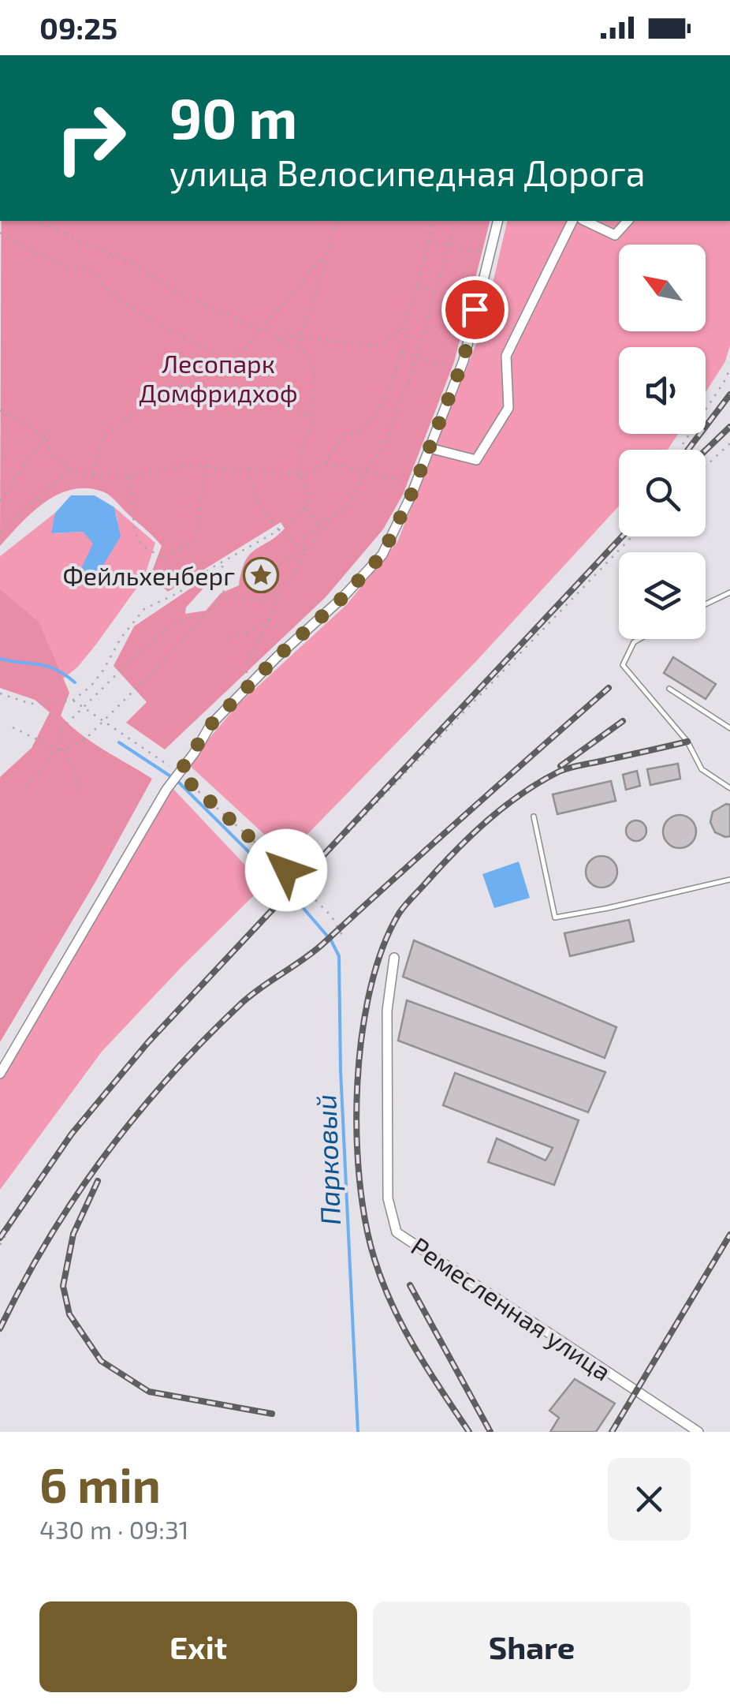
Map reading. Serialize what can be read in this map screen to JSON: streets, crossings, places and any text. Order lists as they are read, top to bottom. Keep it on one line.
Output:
{"streets":{"street":["Ремесленная улица"]},"water":["Парковый"],"parks":["Лесопарк Домфридхоф"],"places":{"place":["Фейльхенберг"]},"north":"top left","page":{"status":"09:25","turn":["90 m","улица Велосипедная Дорога"],"heading":["6 min","430 m · 09:31"],"buttons":["Exit","Share"]}}
